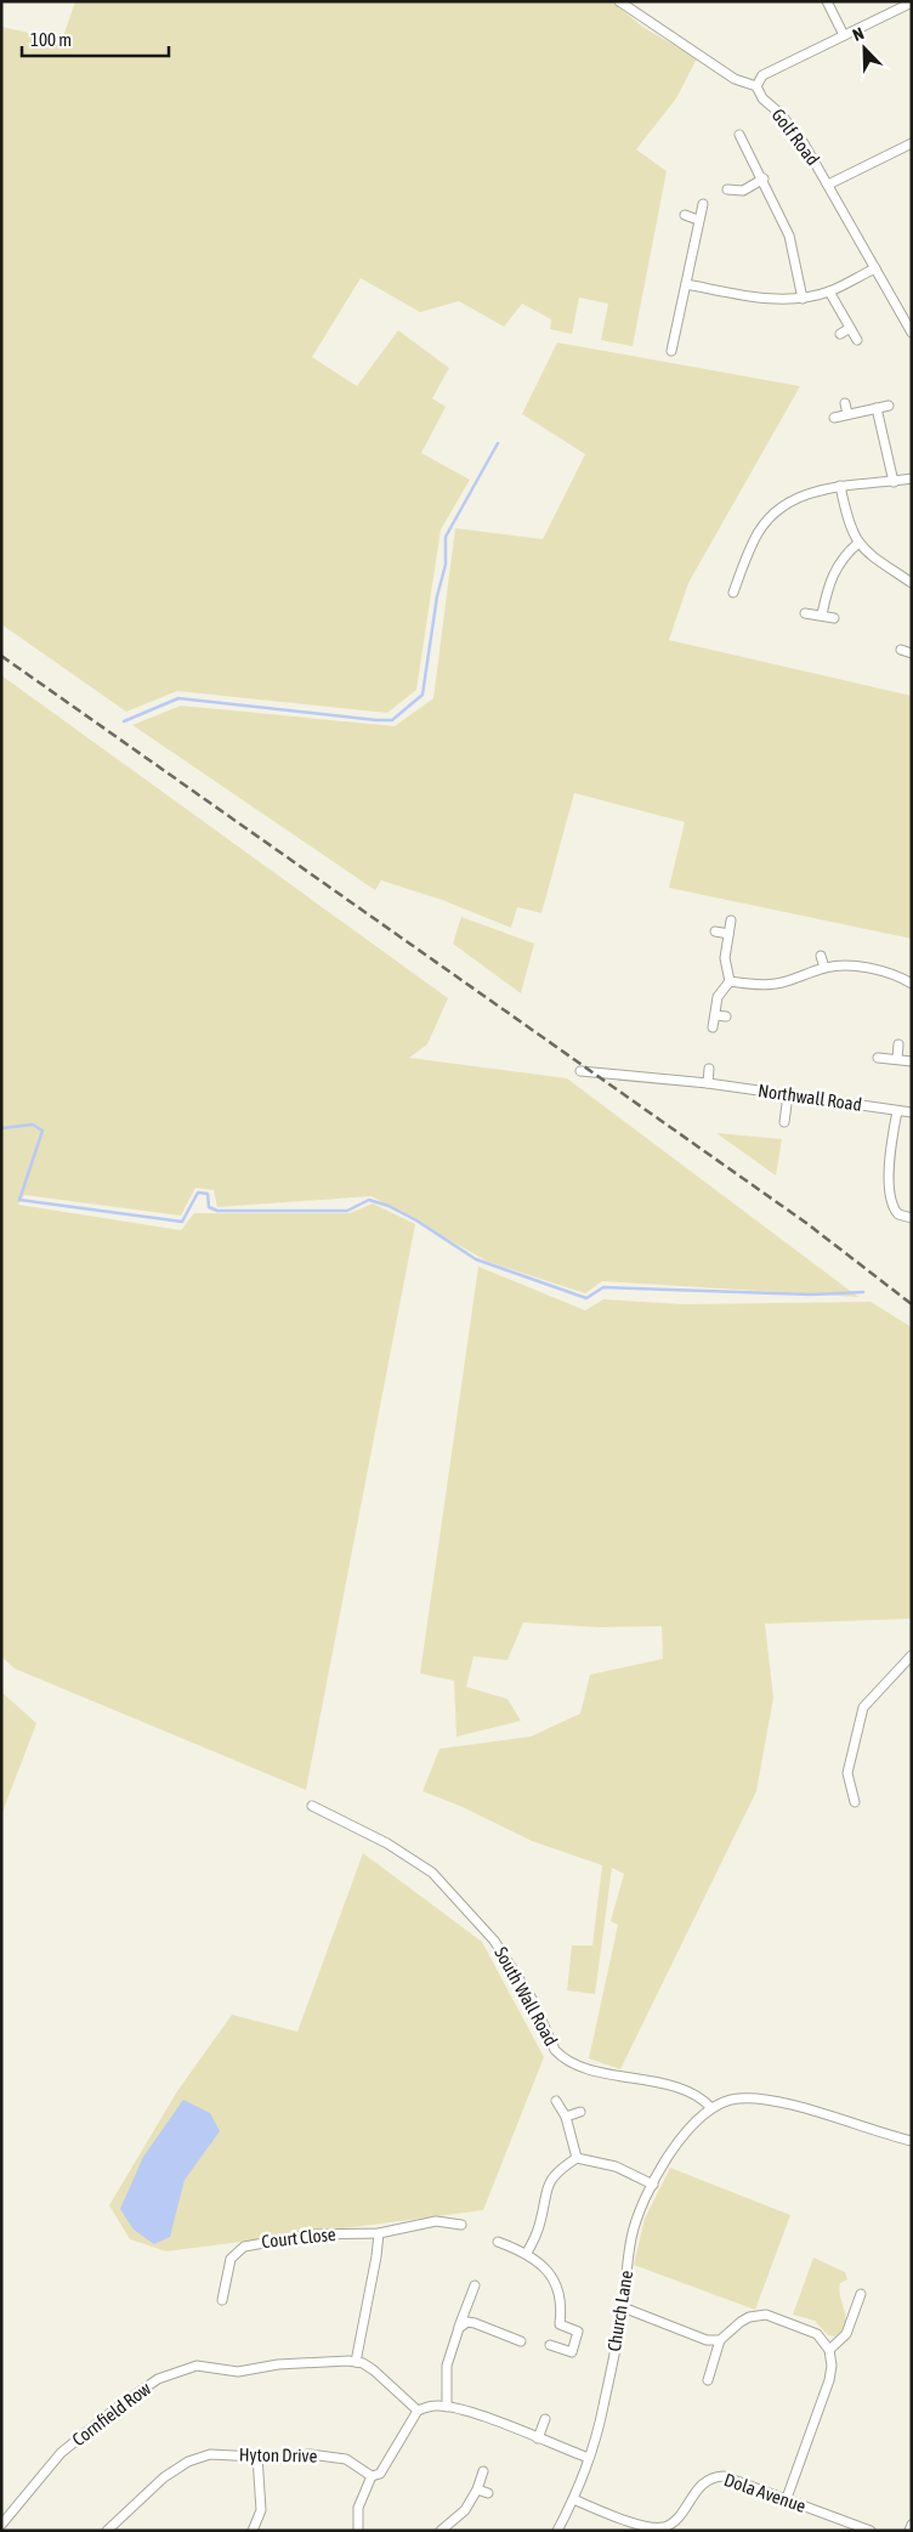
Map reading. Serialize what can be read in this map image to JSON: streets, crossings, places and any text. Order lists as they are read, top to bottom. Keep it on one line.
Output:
{"streets":{"street":["Golf Road","Northwall Road","South Wall Road","Court Close","Church Lane","Cornfield Row","Hyton Drive","Dola Avenue"]},"crossings":[["South Wall Road","Church Lane"],["Church Lane","Dola Avenue"]],"scale_bar":"100 m","north":"top left"}
